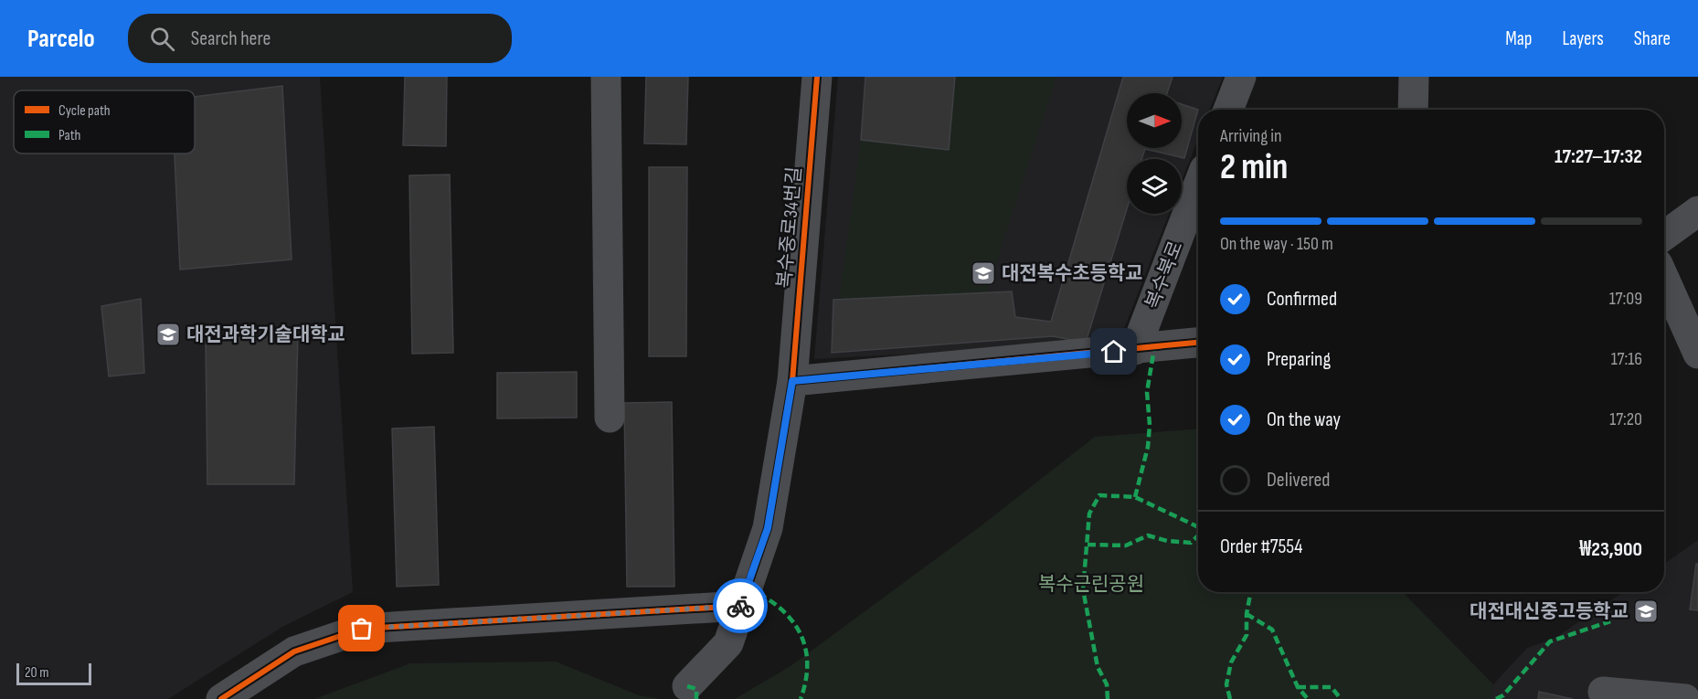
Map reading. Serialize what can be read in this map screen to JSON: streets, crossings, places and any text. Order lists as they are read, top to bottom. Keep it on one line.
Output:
{"streets":{"street":["복수중로34번길","복수북로"]},"parks":["복수근린공원"],"places":{"school or university":["대전복수초등학교","대전과학기술대학교","대전대신중고등학교"]},"legend":["Cycle path","Path"],"scale_bar":"20 m","north":"right","page":{"header":"Parcelo","search":"Search here","nav":["Map","Layers","Share"],"heading":["2 min","Arriving in","17:27–17:32"],"panel":["Order #7554","₩23,900"],"bar":"On the way · 150 m","list":[["Confirmed","17:09"],["Preparing","17:16"],["On the way","17:20"],"Delivered"],"scale":"20 m"}}
